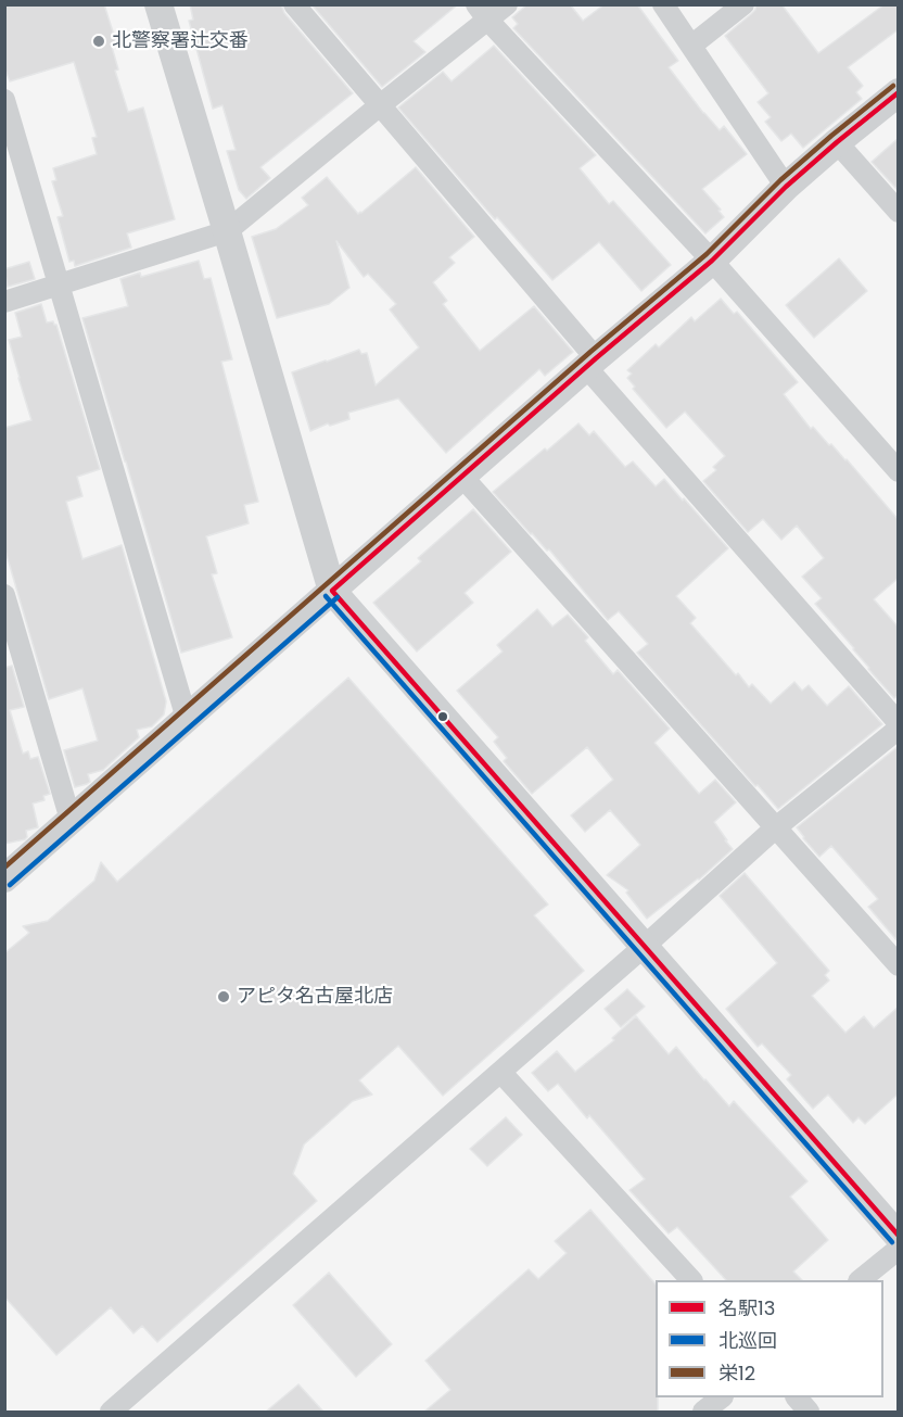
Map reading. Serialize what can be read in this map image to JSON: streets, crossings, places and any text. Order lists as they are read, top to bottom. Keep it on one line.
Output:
{"places":["北警察署辻交番","アピタ名古屋北店"],"lines":["transit line 栄12","transit line 名駅13","transit line 北巡回"],"legend":["名駅13","北巡回","栄12"]}
